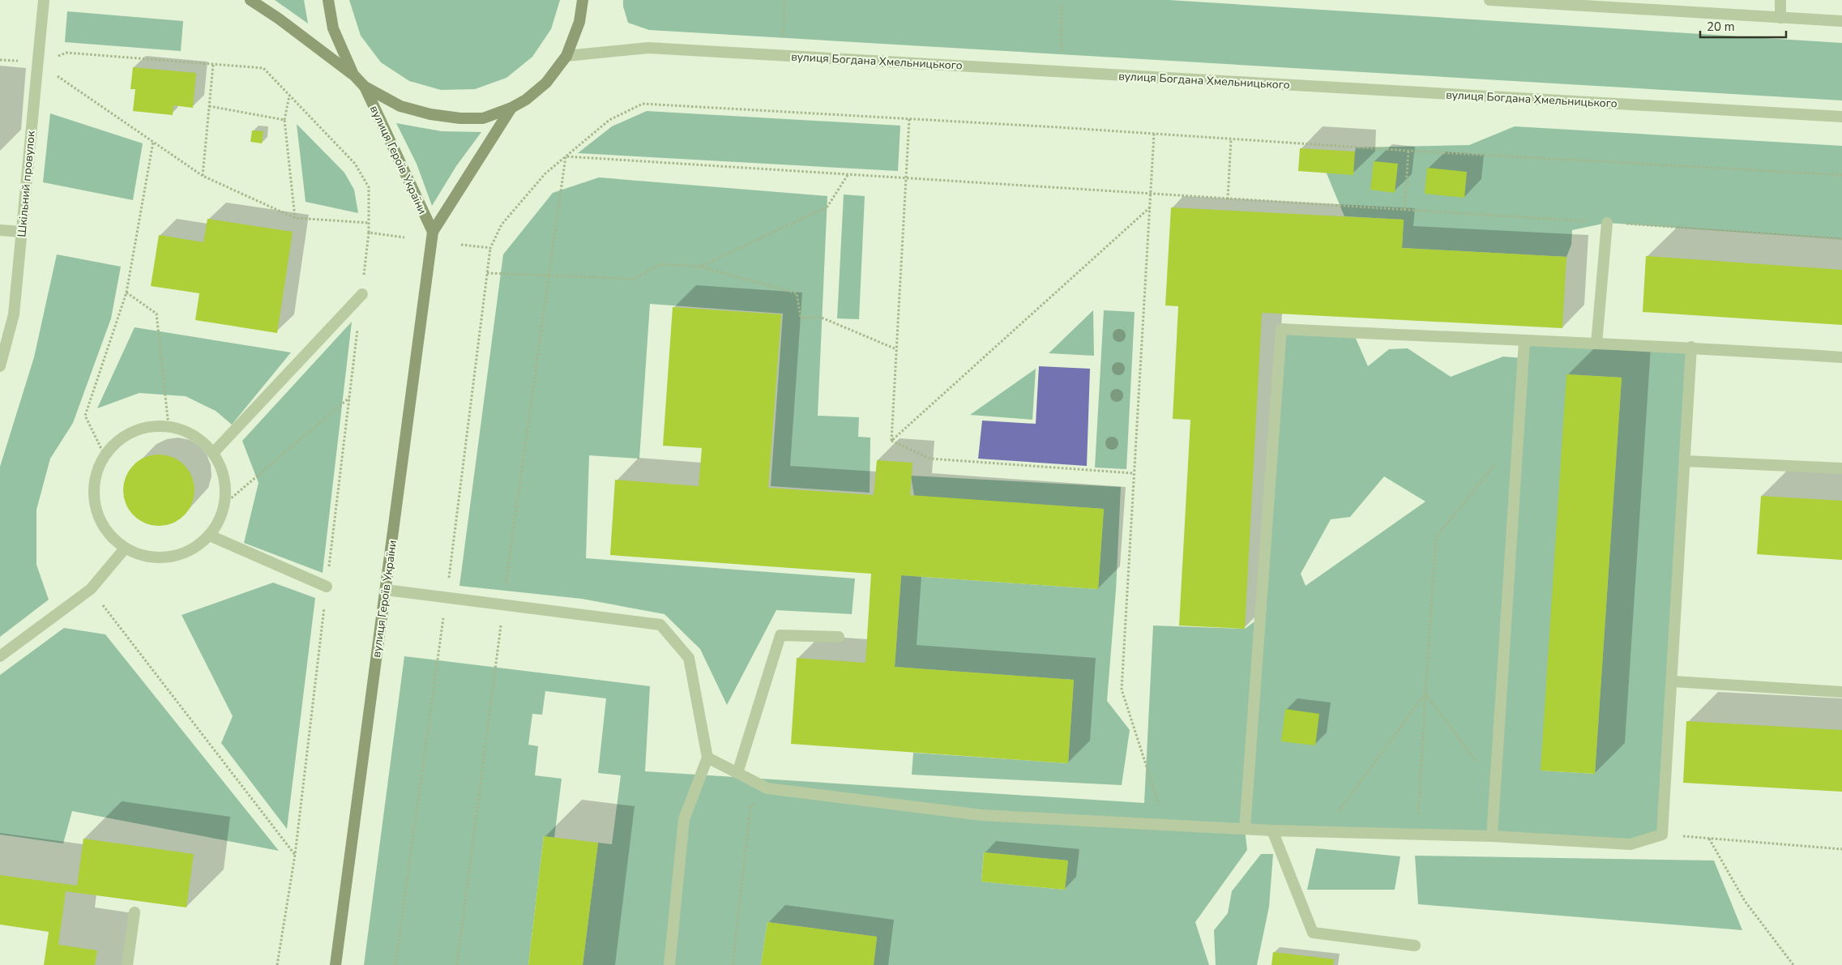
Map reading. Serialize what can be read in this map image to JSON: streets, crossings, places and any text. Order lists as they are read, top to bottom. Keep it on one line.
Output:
{"streets":{"main road":["вулиця Героїв України"],"street":["вулиця Богдана Хмельницького","Шкільний провулок"]},"scale_bar":"20 m"}
